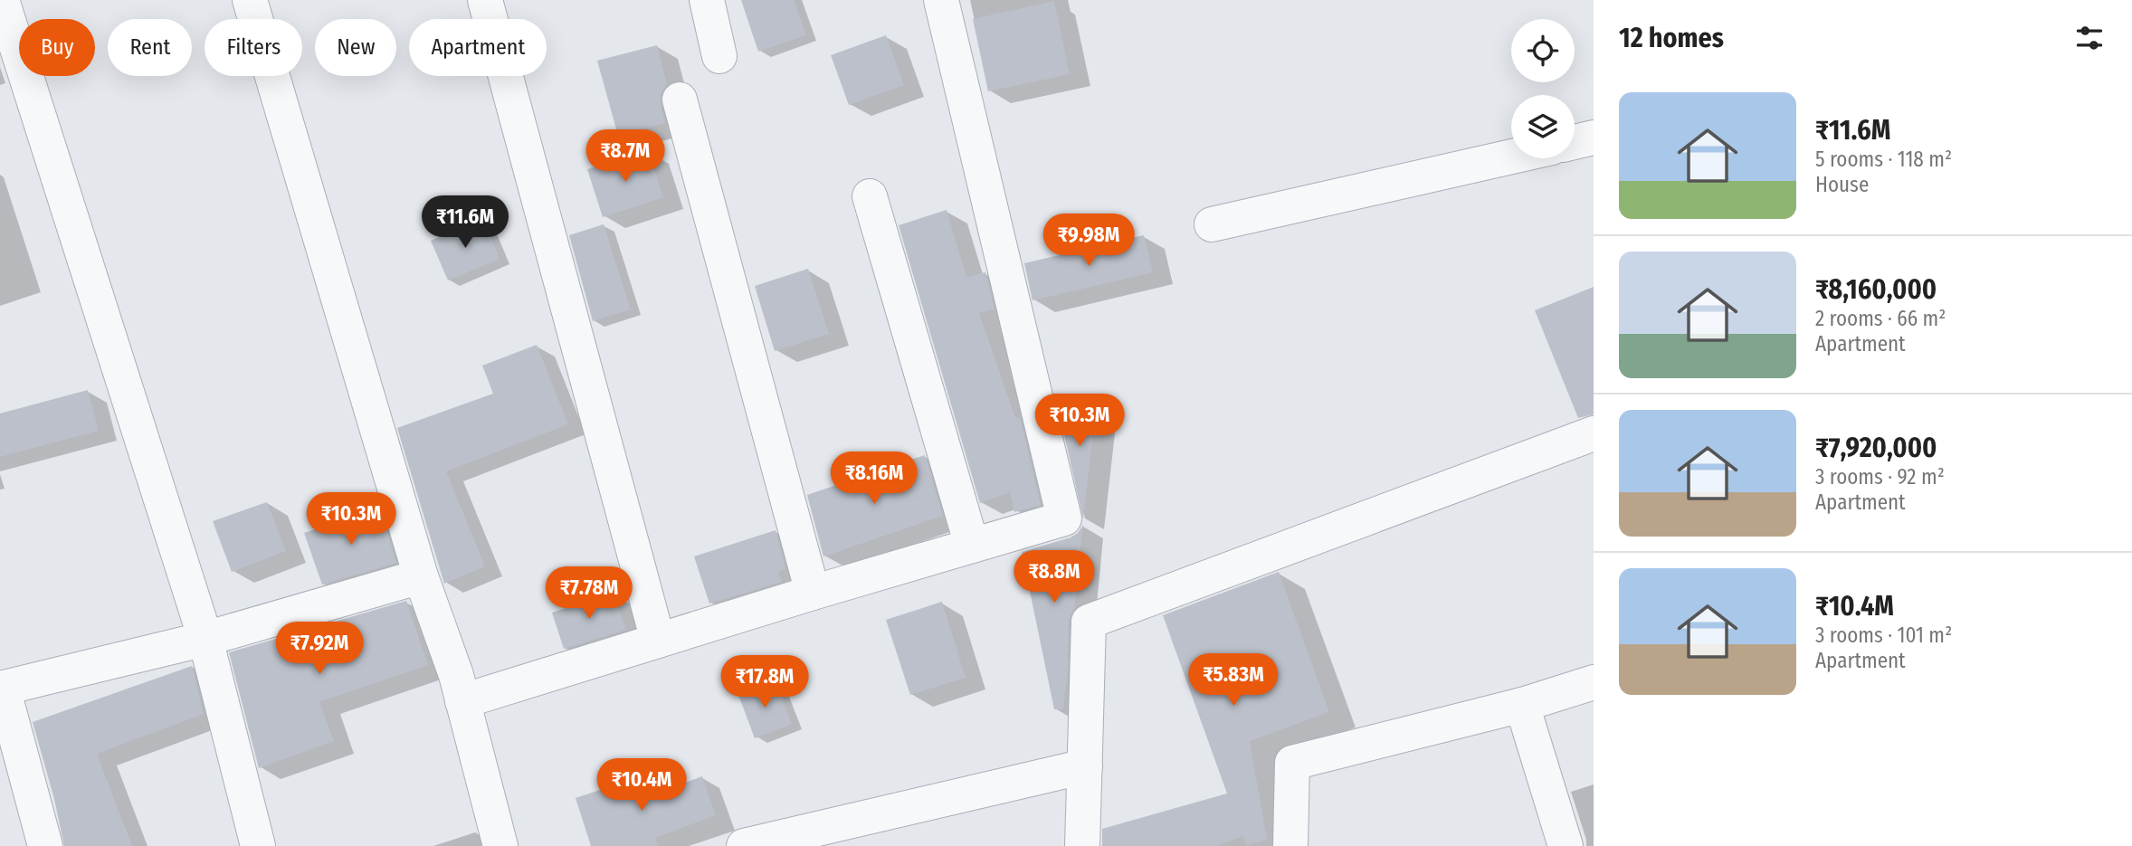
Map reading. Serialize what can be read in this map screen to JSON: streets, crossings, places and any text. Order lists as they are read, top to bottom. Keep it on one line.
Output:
{"page":{"heading":"12 homes","chip":["Buy","Rent","Filters","New","Apartment"],"list":[{"name":"₹11.6M","note":"5 rooms · 118 m² · House"},{"name":"₹8,160,000","note":"2 rooms · 66 m² · Apartment"},{"name":"₹7,920,000","note":"3 rooms · 92 m² · Apartment"},{"name":"₹10.4M","note":"3 rooms · 101 m² · Apartment"}],"price":["₹8.7M","₹11.6M","₹9.98M","₹10.3M","₹8.16M","₹10.3M","₹8.8M","₹7.78M","₹7.92M","₹5.83M","₹17.8M","₹10.4M"]}}
